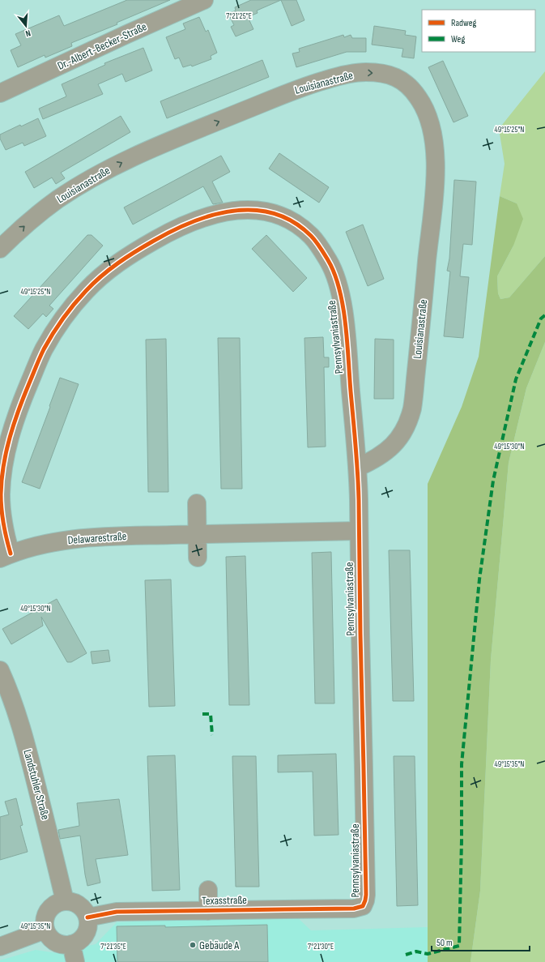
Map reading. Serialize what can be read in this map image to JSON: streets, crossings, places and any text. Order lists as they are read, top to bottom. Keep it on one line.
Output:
{"streets":{"street":["Dr.-Albert-Becker-Straße","Louisianastraße","Pennsylvaniastraße","Delawarestraße","Landstuhler Straße","Texasstraße"]},"crossings":[["Louisianastraße","Pennsylvaniastraße"],["Pennsylvaniastraße","Delawarestraße"],["Pennsylvaniastraße","Texasstraße"],["Landstuhler Straße","Texasstraße"]],"places":["Gebäude A"],"legend":["Radweg","Weg"],"scale_bar":"50 m","north":"bottom","coordinates":["7°21'25\"E","49°15'25\"N","49°15'30\"N","49°15'35\"N","7°21'35\"E","7°21'30\"E"]}
